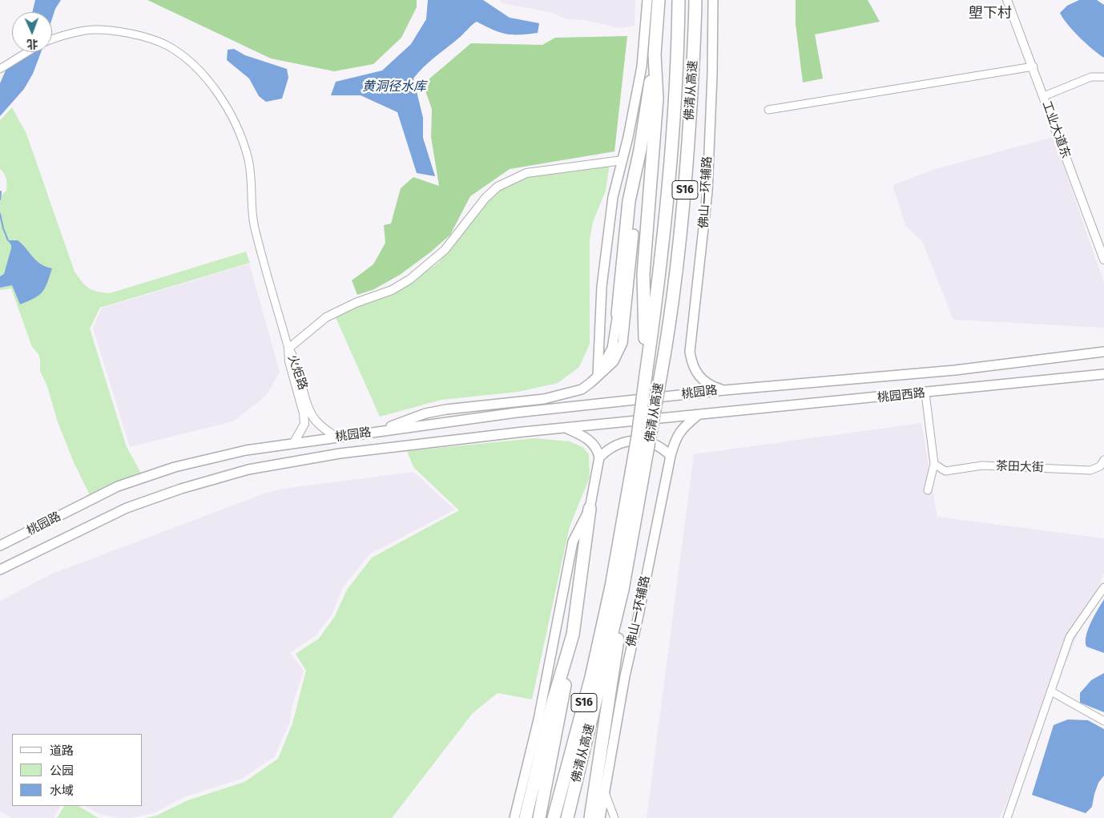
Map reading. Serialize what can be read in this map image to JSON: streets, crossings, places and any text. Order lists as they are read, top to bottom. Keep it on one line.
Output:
{"streets":{"highway":["佛清从高速","S16"],"main road":["佛山一环辅路","桃园路","桃园西路"],"street":["工业大道东","火炬路","茶田大街"]},"crossings":[["佛山一环辅路","桃园路"],["佛山一环辅路","桃园西路"],["火炬路","桃园路"],["桃园路","桃园西路"]],"districts":["塱下村"],"water":["黄洞径水库"],"legend":["道路","公园","水域"],"north":"bottom"}
